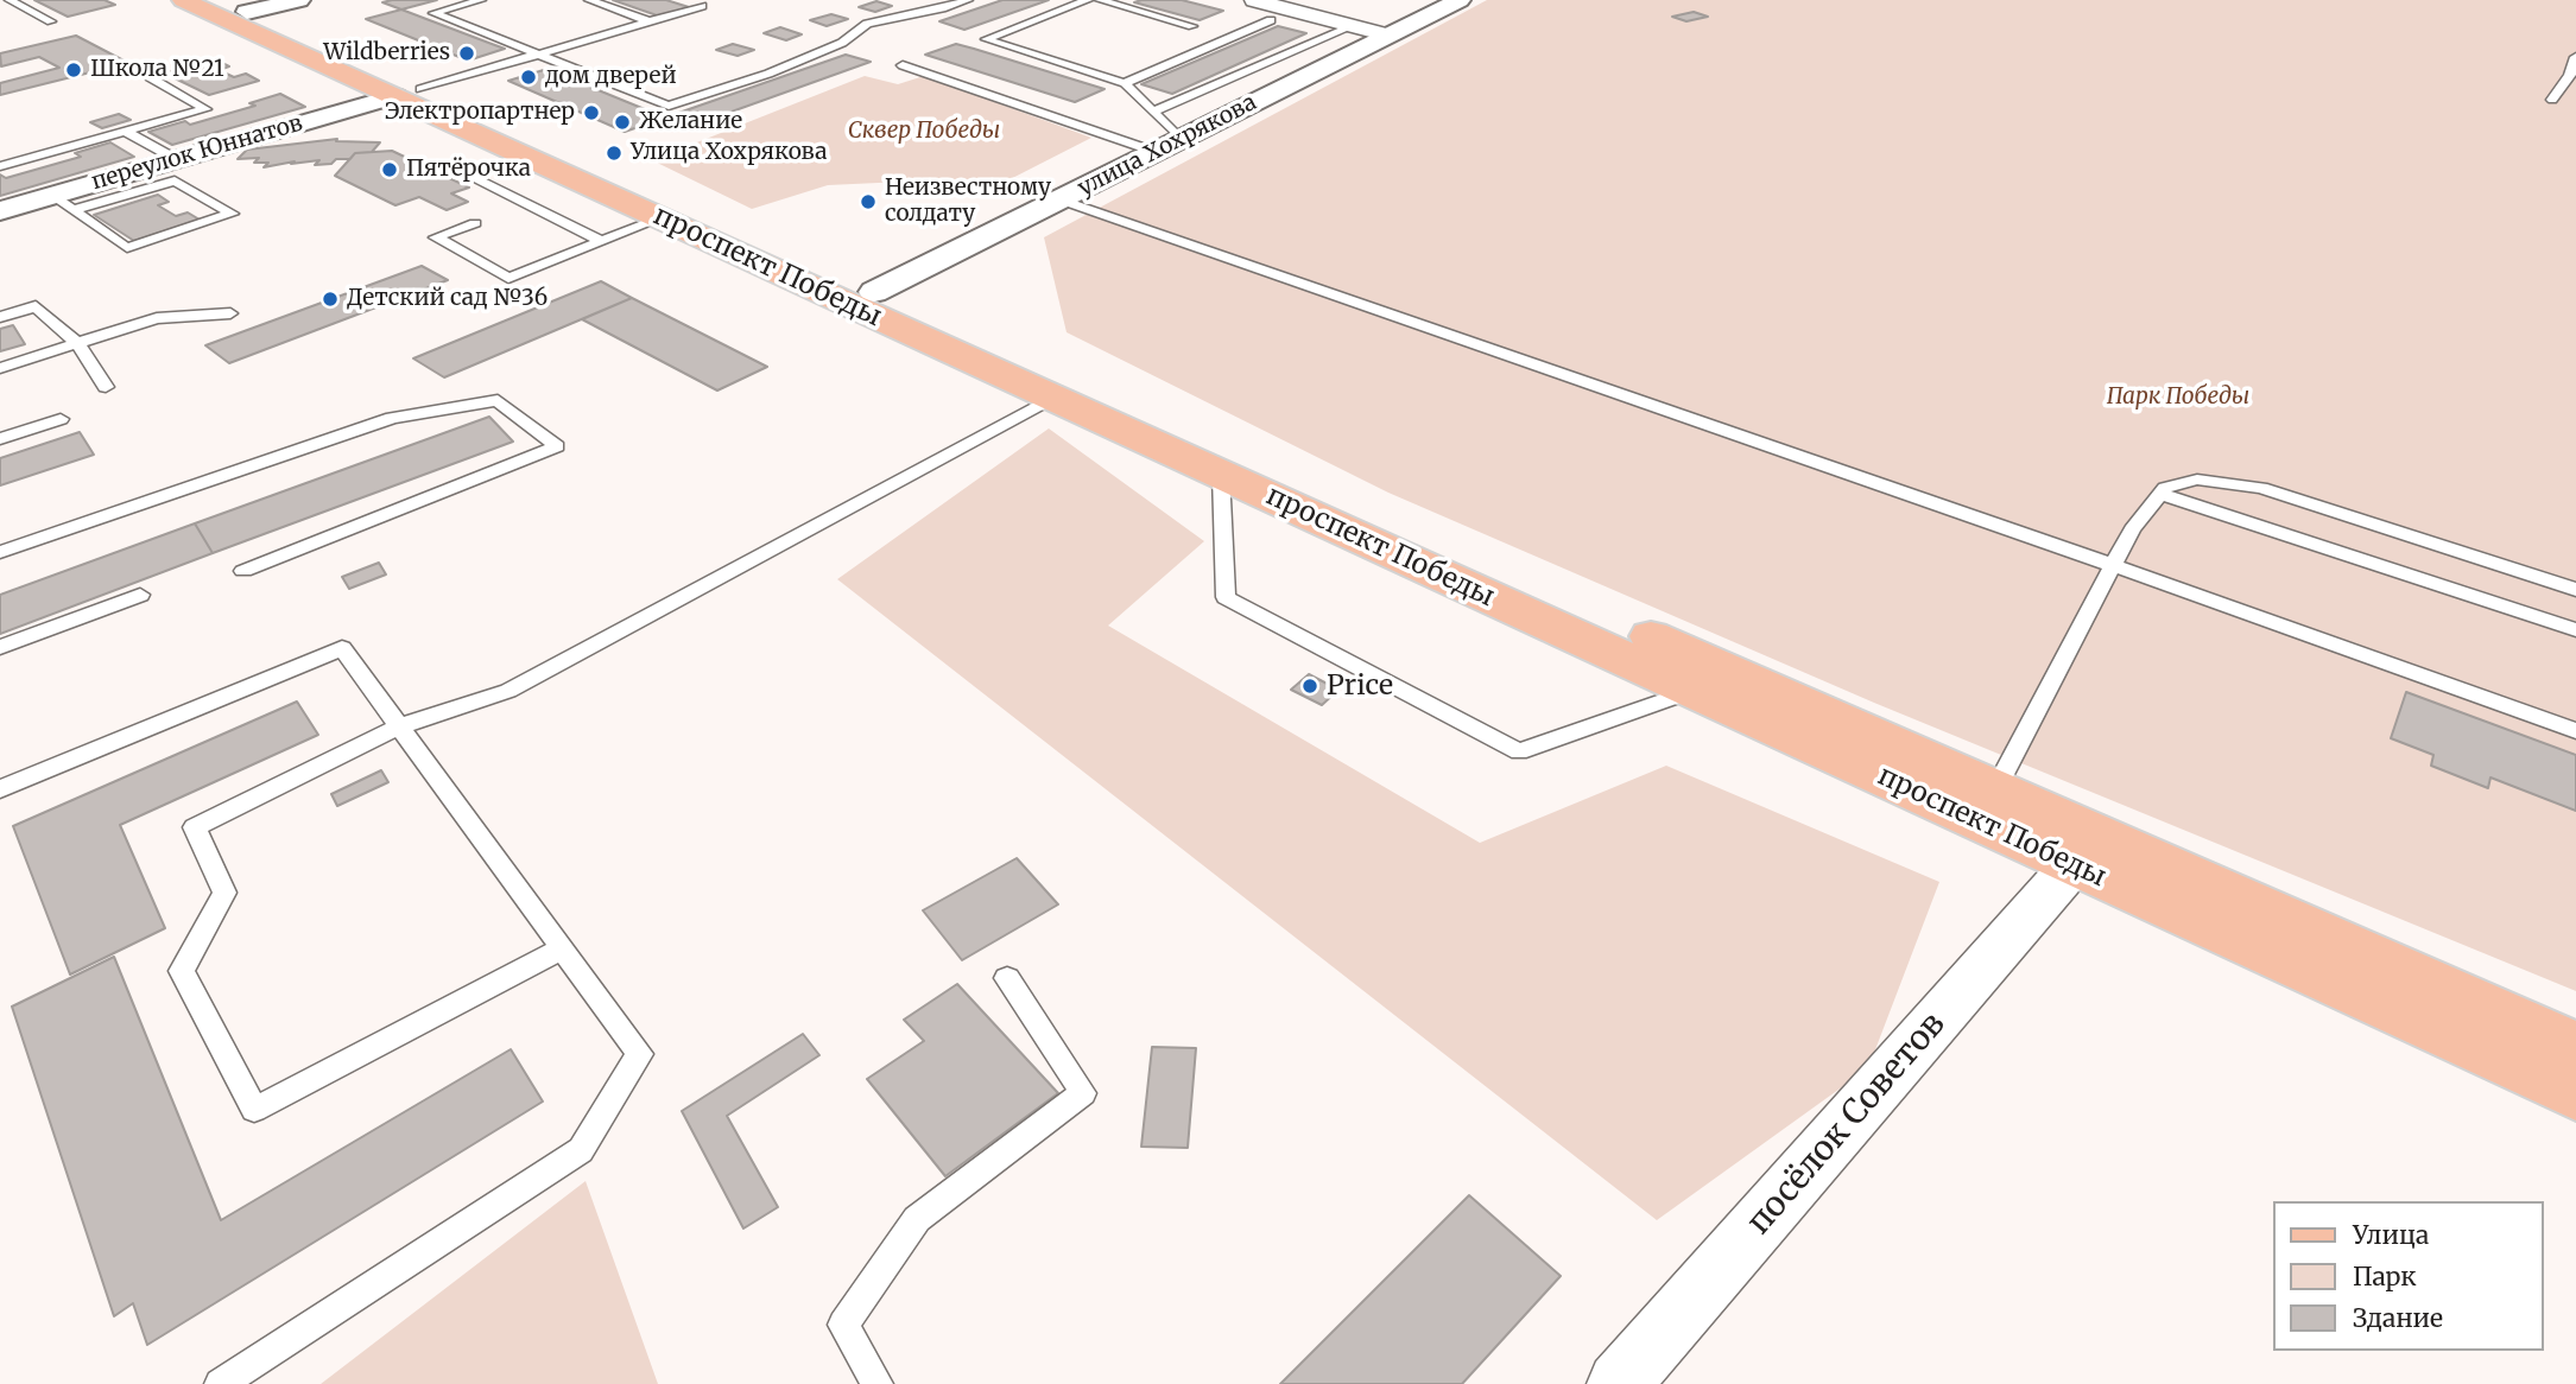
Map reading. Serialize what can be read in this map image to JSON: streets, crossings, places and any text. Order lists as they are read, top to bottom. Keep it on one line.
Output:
{"streets":{"main road":["проспект Победы"],"street":["улица Хохрякова","переулок Юннатов","посёлок Советов"]},"crossings":[["улица Хохрякова","проспект Победы"],["переулок Юннатов","проспект Победы"],["проспект Победы","посёлок Советов"]],"parks":["Сквер Победы","Парк Победы"],"places":["Wildberries","Школа №21","дом дверей","Электропартнер","Желание","Улица Хохрякова","Пятёрочка","Неизвестному солдату","Детский сад №36","Price"],"legend":["Улица","Парк","Здание"]}
